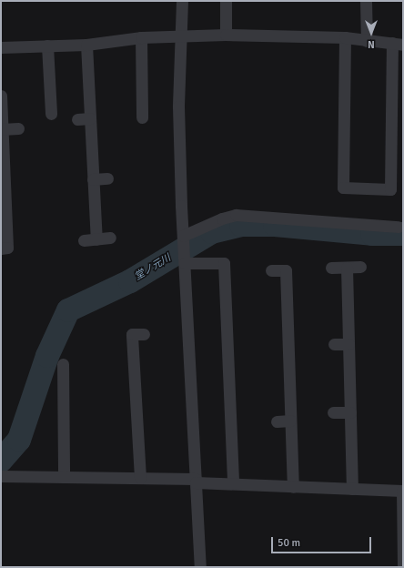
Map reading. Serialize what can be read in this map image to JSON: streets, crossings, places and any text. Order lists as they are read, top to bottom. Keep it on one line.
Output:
{"water":["堂ノ元川"],"scale_bar":"50 m","north":"bottom"}
